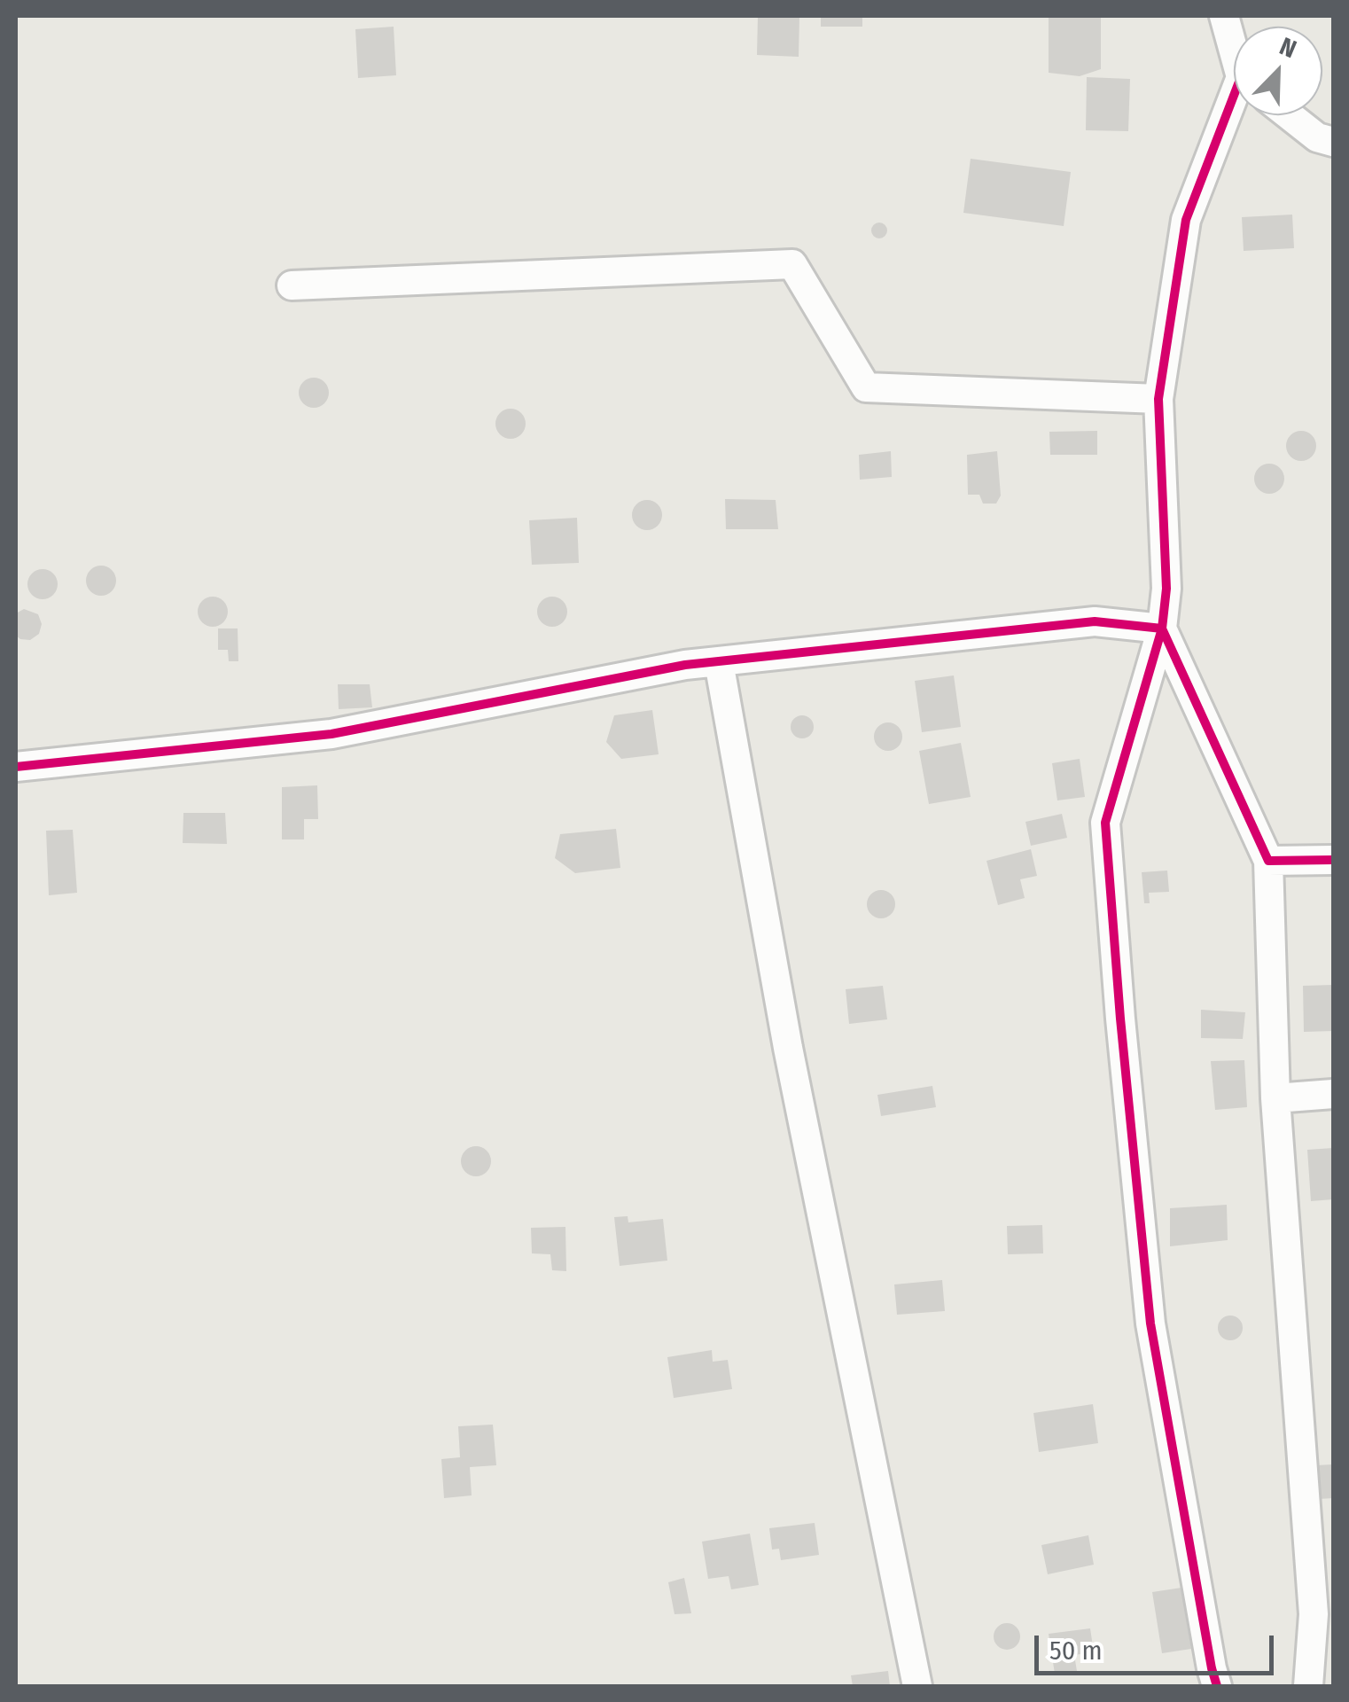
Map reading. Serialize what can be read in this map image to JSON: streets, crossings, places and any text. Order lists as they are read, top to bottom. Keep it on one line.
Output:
{"scale_bar":"50 m","north":"top right"}
